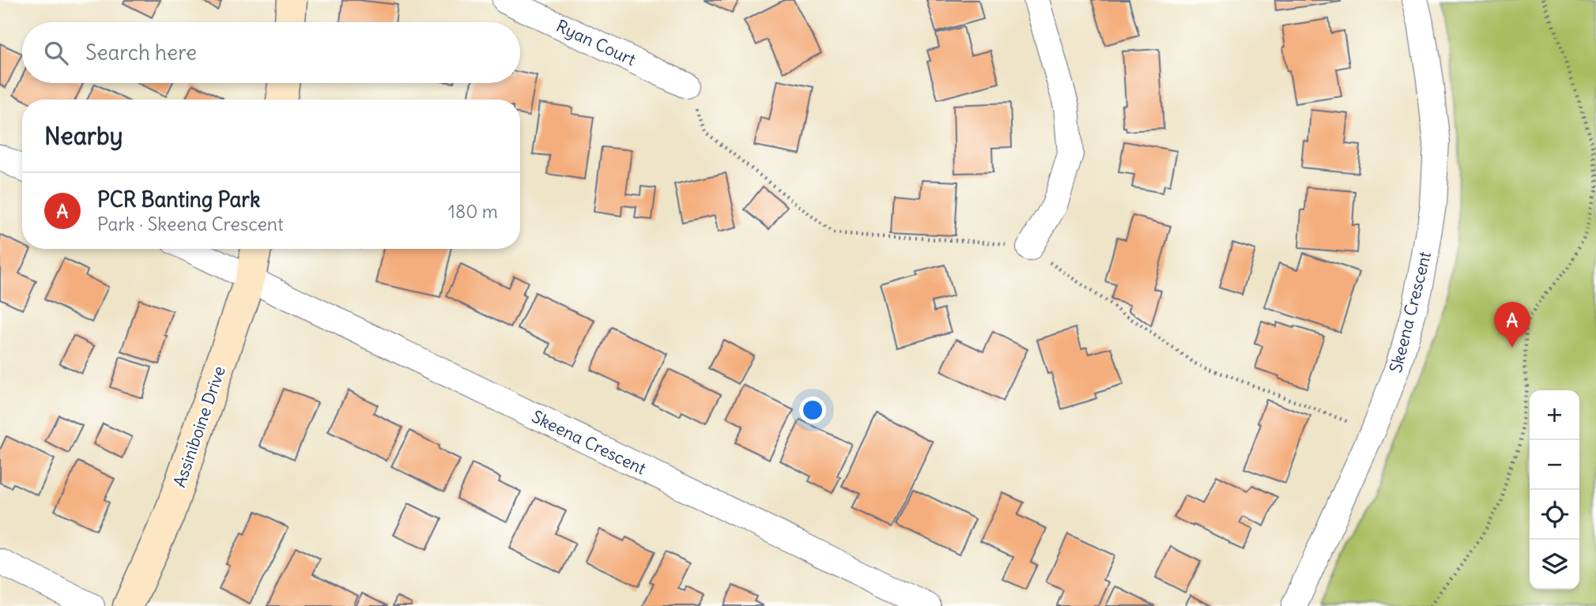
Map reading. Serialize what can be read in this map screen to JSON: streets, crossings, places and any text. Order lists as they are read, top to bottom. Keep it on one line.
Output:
{"streets":{"street":["Ryan Court","Skeena Crescent","Assiniboine Drive"]},"crossings":[["Skeena Crescent","Assiniboine Drive"]],"page":{"search":"Search here","heading":"Nearby","list":[{"mark":"A","name":"PCR Banting Park","note":"Park · Skeena Crescent","value":"180 m"}],"pins":"A","map_buttons":["+","−"]}}
